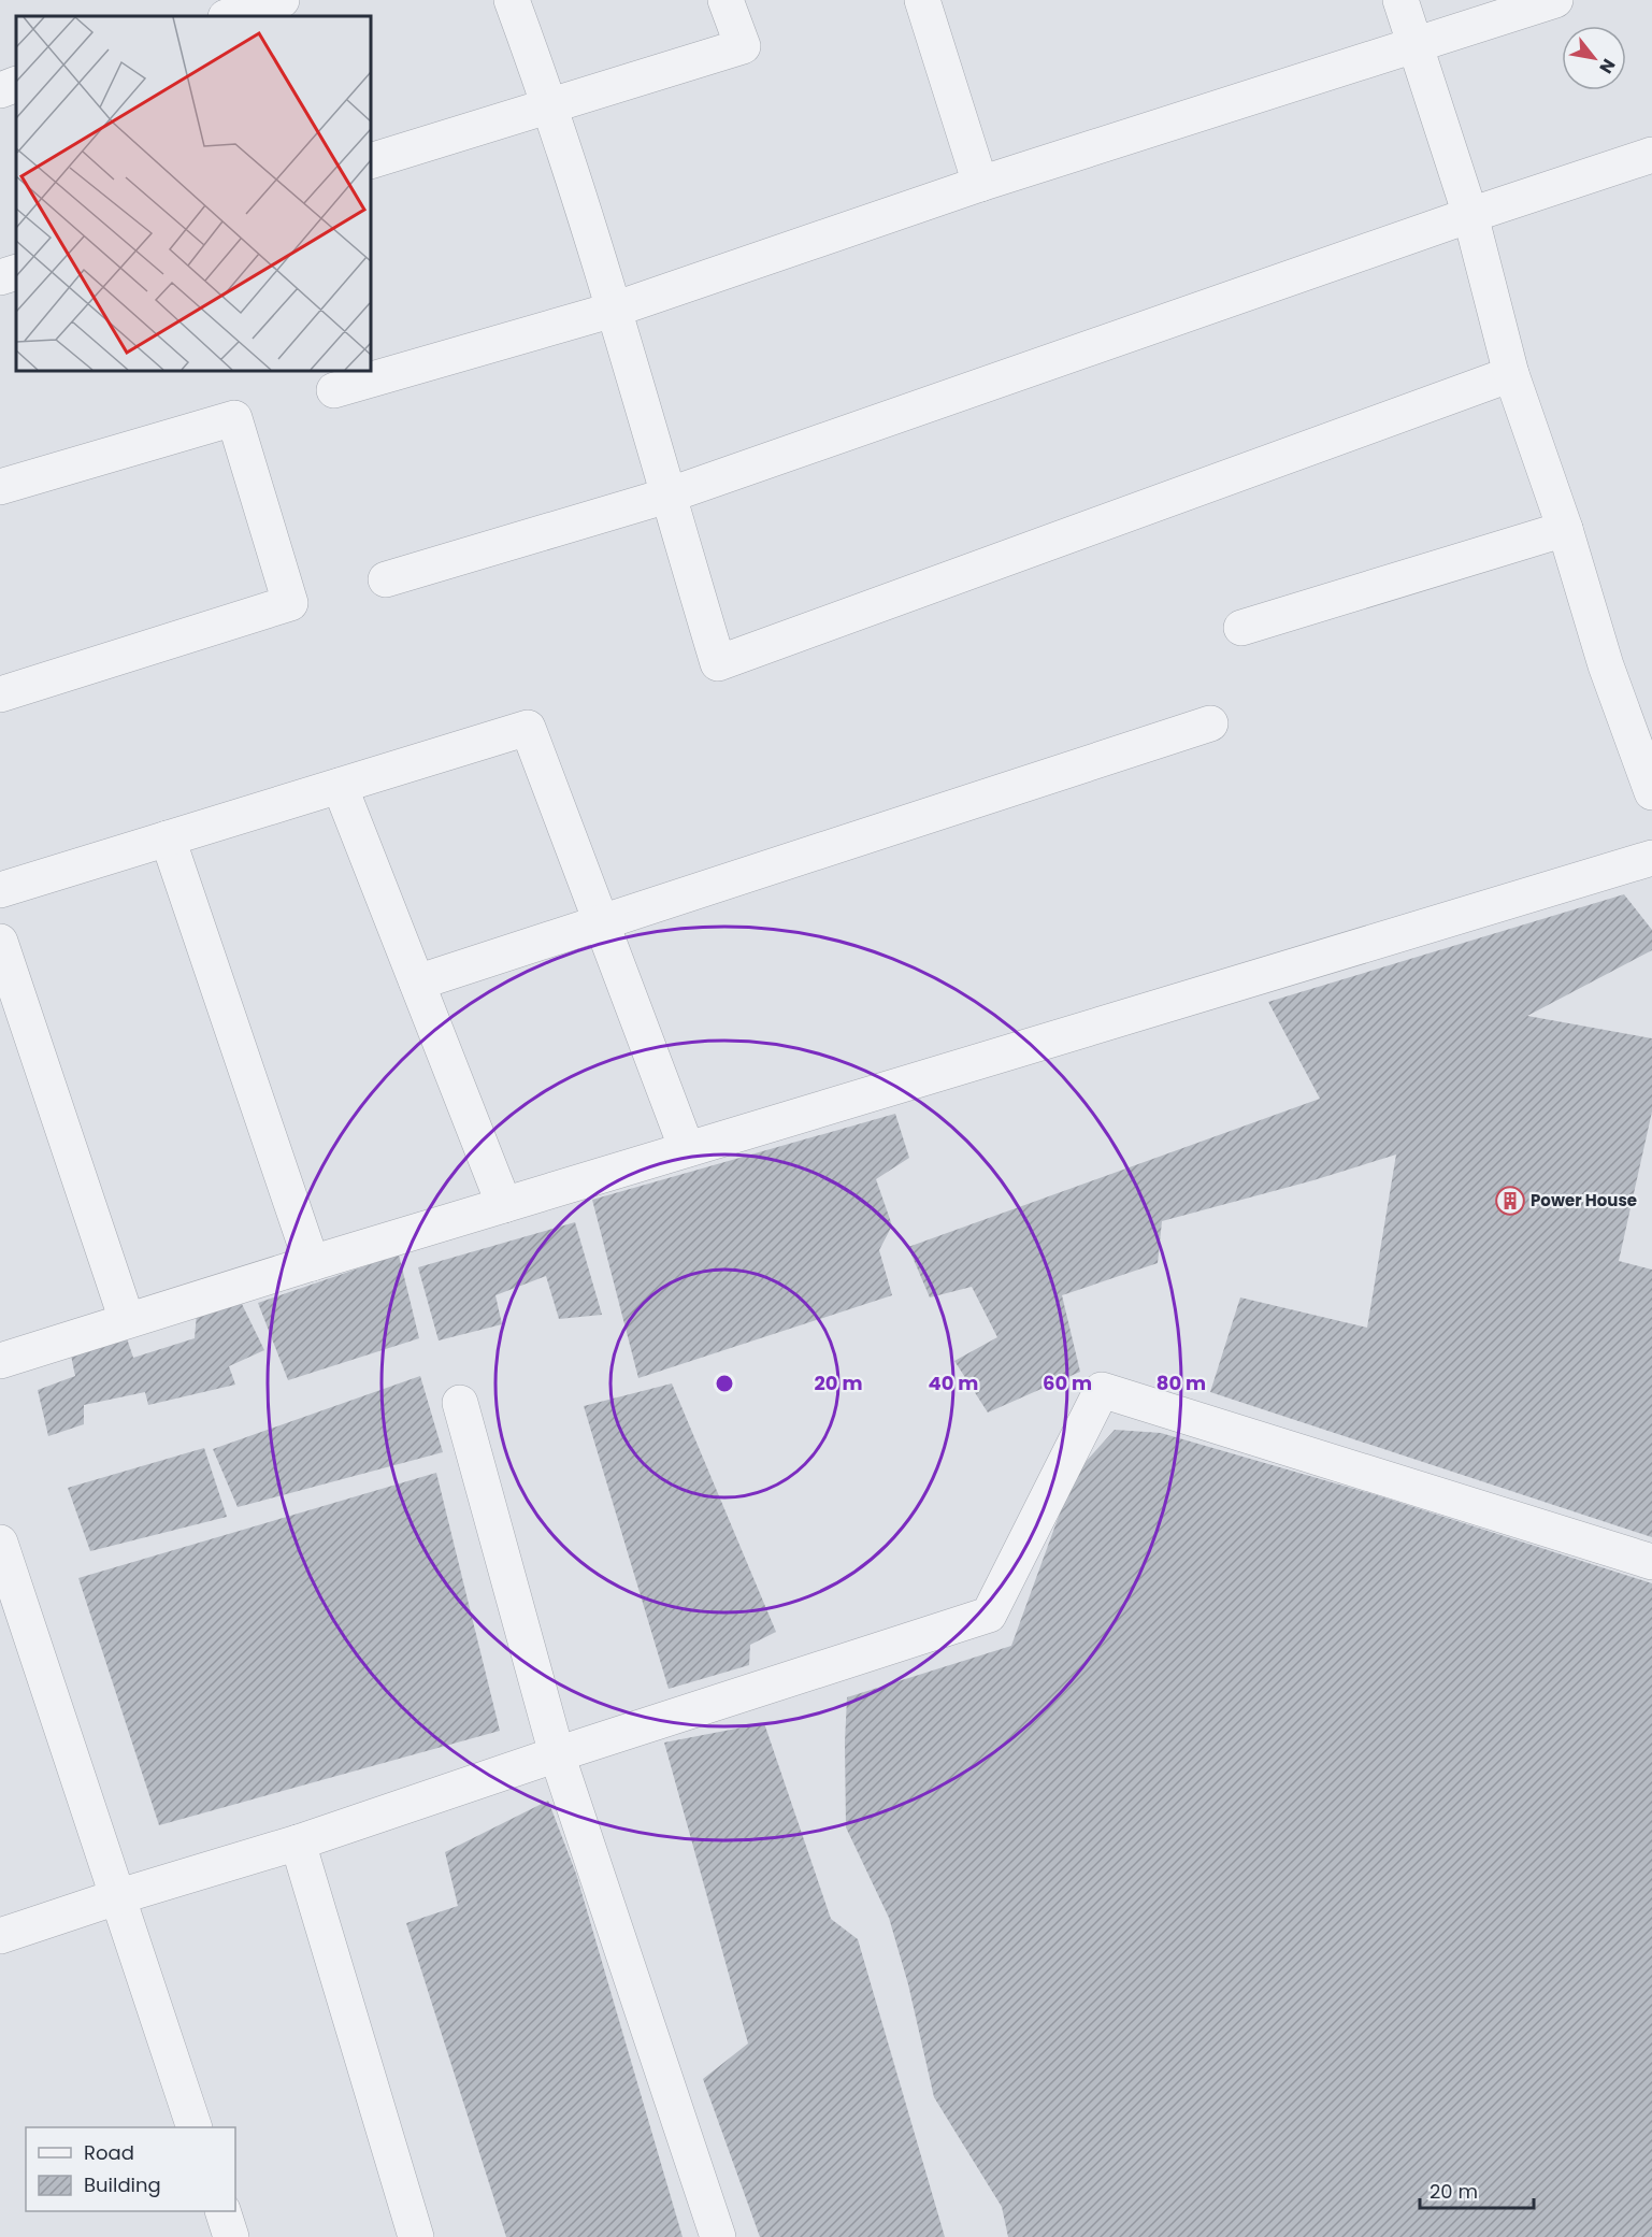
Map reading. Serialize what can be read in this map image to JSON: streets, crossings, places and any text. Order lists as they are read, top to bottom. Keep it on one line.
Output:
{"places":{"building":["Power House"]},"legend":["Road","Building"],"scale_bar":"20 m","north":"bottom right","rings":["20 m","40 m","60 m","80 m"]}
